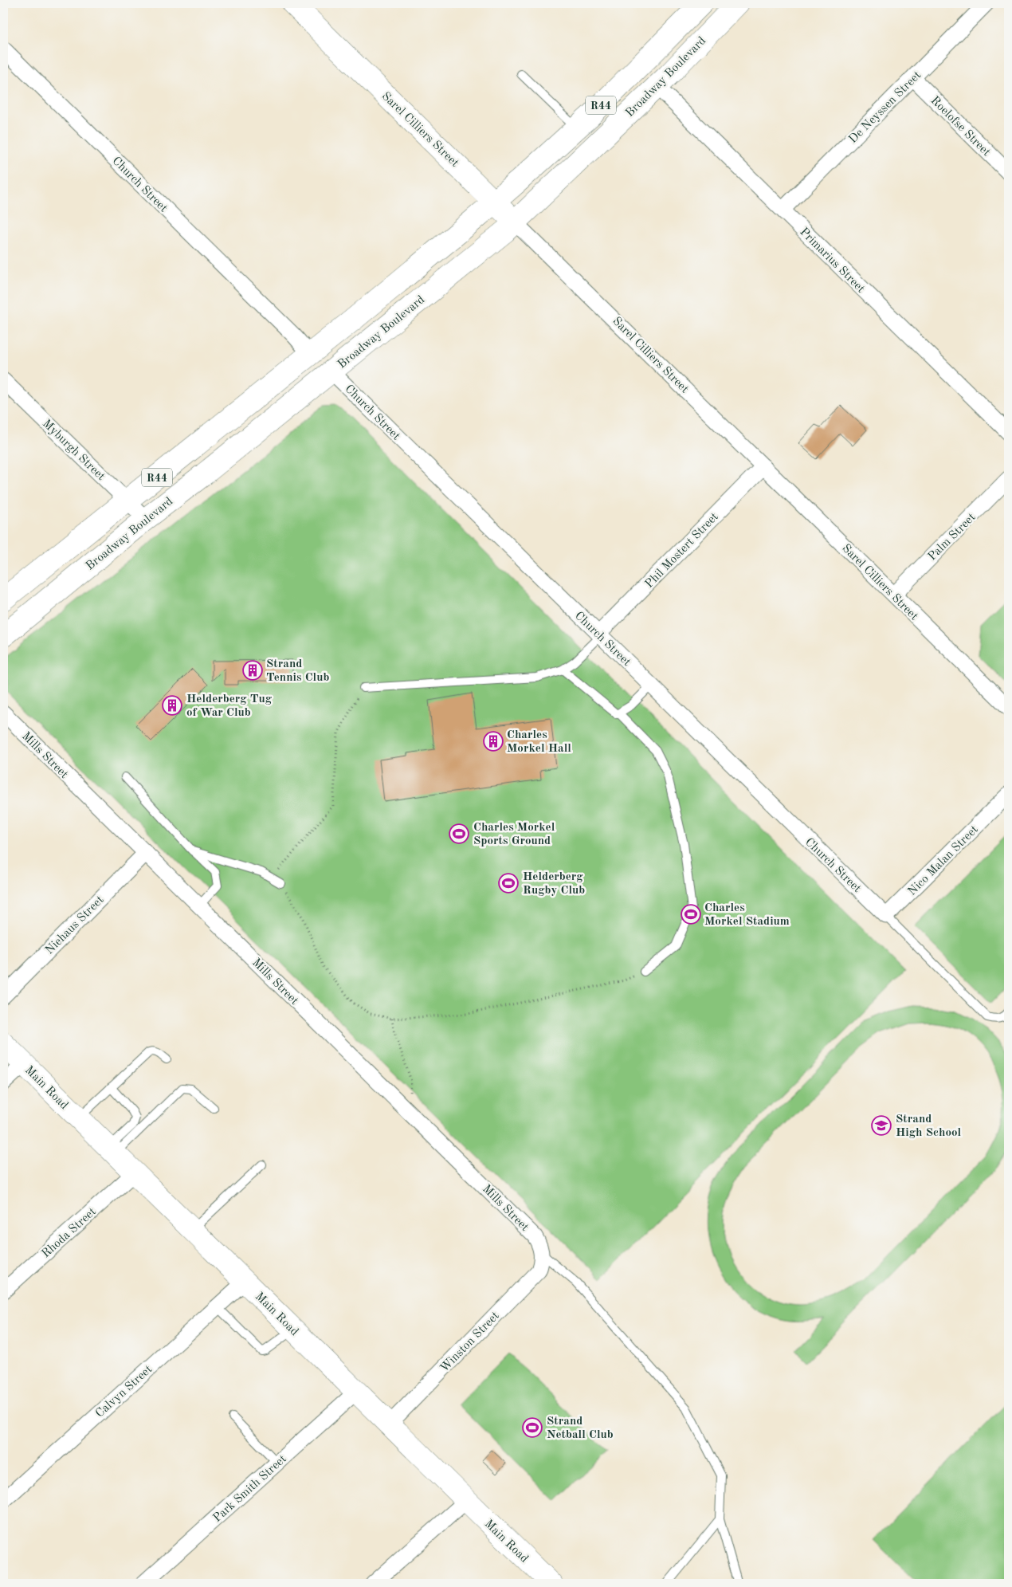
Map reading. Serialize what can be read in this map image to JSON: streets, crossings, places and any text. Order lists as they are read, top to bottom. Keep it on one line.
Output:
{"streets":{"main road":["Broadway Boulevard","R44","Sarel Cilliers Street","Main Road"],"street":["De Neyssen Street","Roelofse Street","Church Street","Primarius Street","Myburgh Street","Palm Street","Phil Mostert Street","Mills Street","Nico Malan Street","Niehaus Street","Rhoda Street","Winston Street","Calvyn Street","Park Smith Street"]},"crossings":[["Broadway Boulevard","Sarel Cilliers Street"],["Broadway Boulevard","Church Street"],["Broadway Boulevard","Primarius Street"],["Broadway Boulevard","Myburgh Street"],["R44","Sarel Cilliers Street"],["R44","Church Street"],["R44","Myburgh Street"],["De Neyssen Street","Roelofse Street"],["De Neyssen Street","Primarius Street"],["Sarel Cilliers Street","Palm Street"],["Sarel Cilliers Street","Phil Mostert Street"],["Church Street","Phil Mostert Street"],["Church Street","Nico Malan Street"],["Mills Street","Niehaus Street"],["Mills Street","Winston Street"],["Main Road","Rhoda Street"],["Main Road","Winston Street"],["Main Road","Calvyn Street"],["Main Road","Park Smith Street"]],"places":{"building":["Strand Tennis Club","Helderberg Tug of War Club","Charles Morkel Hall"],"sports":["Charles Morkel Sports Ground","Helderberg Rugby Club","Charles Morkel Stadium","Strand Netball Club"],"school or university":["Strand High School"]}}
